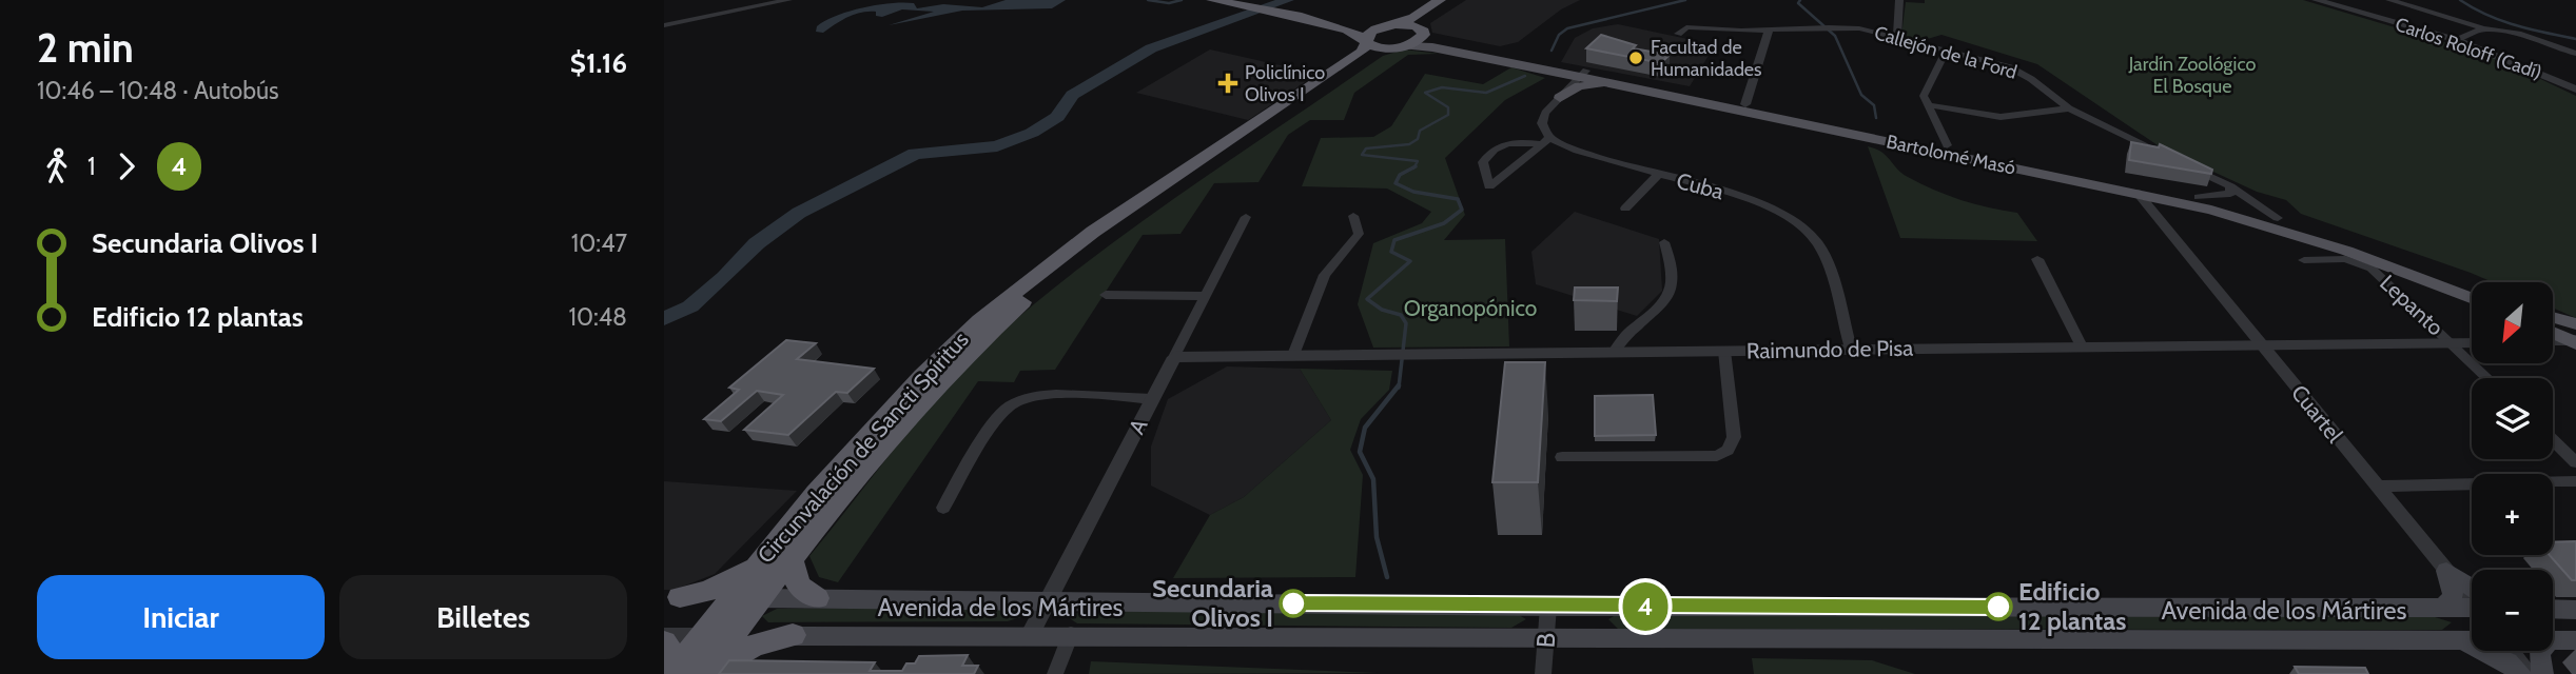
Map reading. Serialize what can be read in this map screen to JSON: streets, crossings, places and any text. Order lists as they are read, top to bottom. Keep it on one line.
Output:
{"streets":{"highway":["Circunvalación de Sancti Spíritus"],"main road":["Bartolomé Masó","Avenida de los Mártires"],"street":["Carlos Roloff (Cadí)","Callejón de la Ford","Cuba","Lepanto","Raimundo de Pisa","Cuartel","A","B"]},"crossings":[["Bartolomé Masó","Cuartel"],["Bartolomé Masó","Circunvalación de Sancti Spíritus"],["Cuba","Raimundo de Pisa"],["Lepanto","Raimundo de Pisa"],["Raimundo de Pisa","Cuartel"],["Raimundo de Pisa","A"],["A","Avenida de los Mártires"],["Circunvalación de Sancti Spíritus","Avenida de los Mártires"],["Avenida de los Mártires","B"]],"parks":["Jardín Zoológico El Bosque","Organopónico"],"places":{"other":["Facultad de Humanidades","Secundaria Olivos I","Edificio 12 plantas"],"health":["Policlínico Olivos I"]},"lines":["bus line 4"],"north":"bottom left","page":{"heading":["2 min","10:46 – 10:48 · Autobús","$1.16"],"on_map":"4","legs":["1","4"],"list":[{"name":"Secundaria Olivos I","value":"10:47"},{"name":"Edificio 12 plantas","value":"10:48"}],"map_buttons":["+","−"],"buttons":["Iniciar","Billetes"]}}
